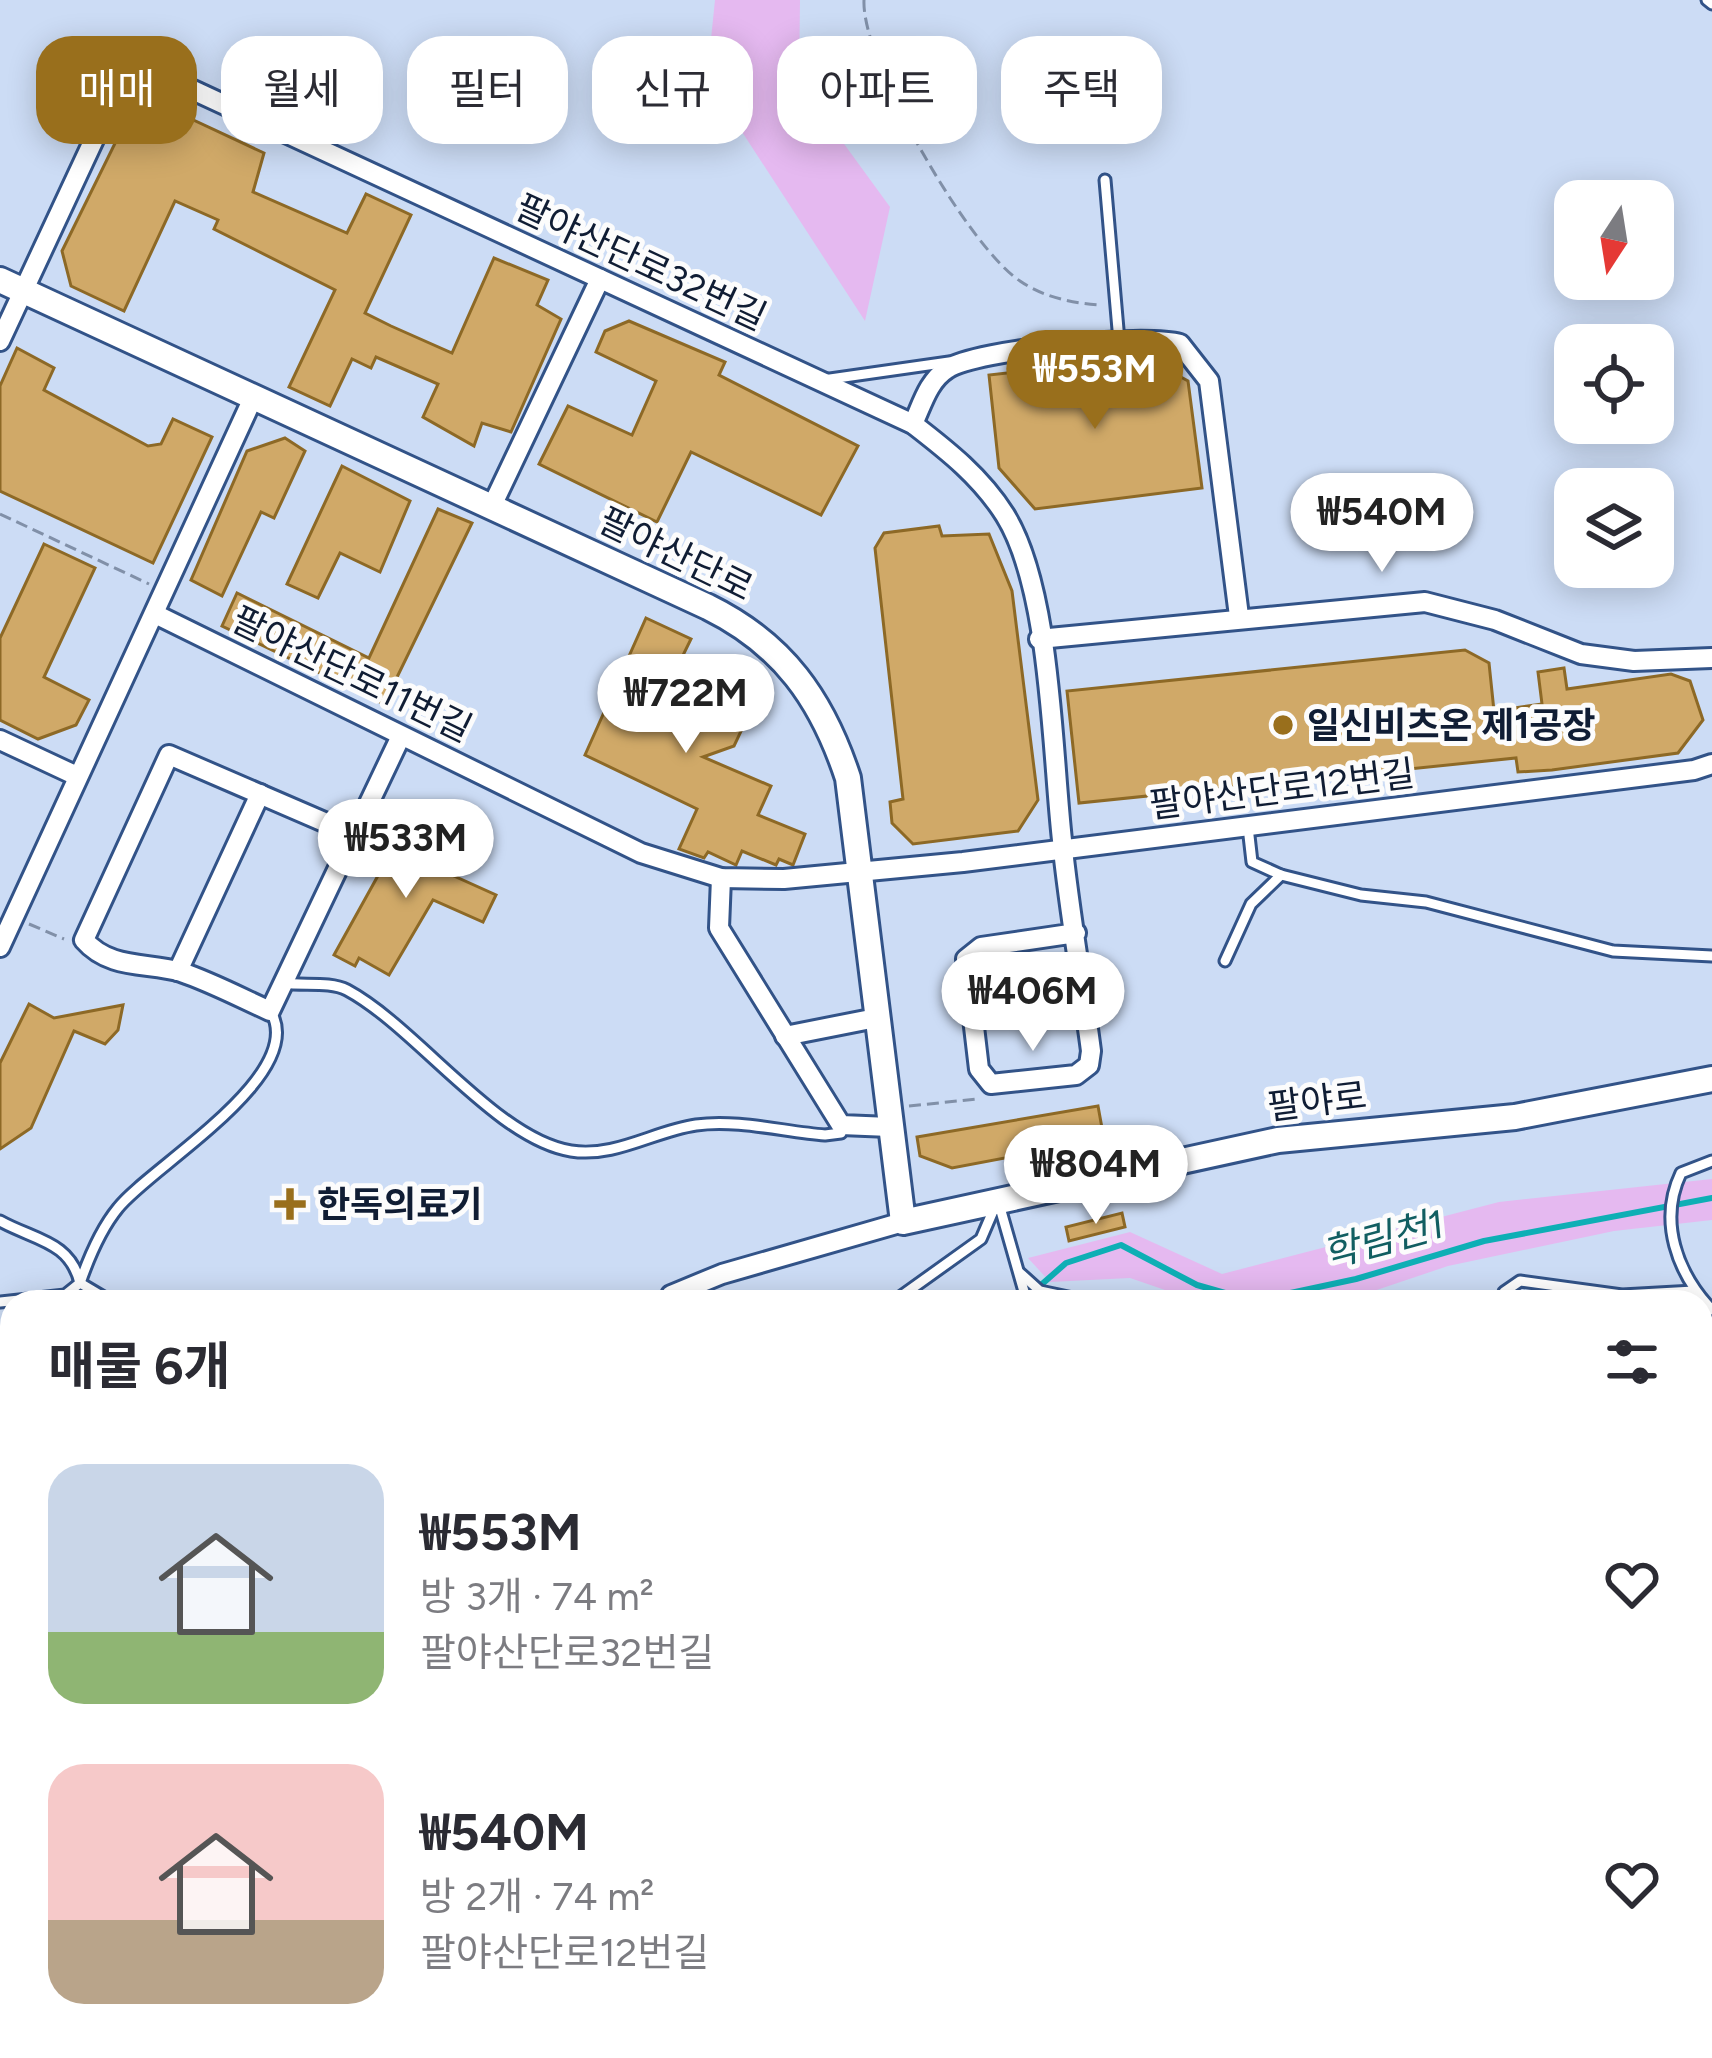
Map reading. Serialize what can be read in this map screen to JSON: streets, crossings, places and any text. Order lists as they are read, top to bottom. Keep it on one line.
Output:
{"streets":{"street":["팔야산단로32번길","팔야산단로","팔야산단로11번길","팔야산단로12번길","팔야로"]},"crossings":[["팔야산단로32번길","팔야산단로"],["팔야산단로32번길","팔야산단로12번길"],["팔야산단로","팔야산단로11번길"],["팔야산단로","팔야산단로12번길"],["팔야산단로","팔야로"],["팔야산단로11번길","팔야산단로12번길"]],"water":["학림천1"],"places":{"other":["일신비츠온 제1공장"],"health":["한독의료기"]},"north":"bottom","page":{"chip":["매매","월세","필터","신규","아파트","주택"],"price":["₩553M","₩540M","₩722M","₩533M","₩406M","₩804M"],"heading":"매물 6개","list":[{"name":"₩553M","note":"방 3개 · 74 m² · 팔야산단로32번길"},{"name":"₩540M","note":"방 2개 · 74 m² · 팔야산단로12번길"}]}}
